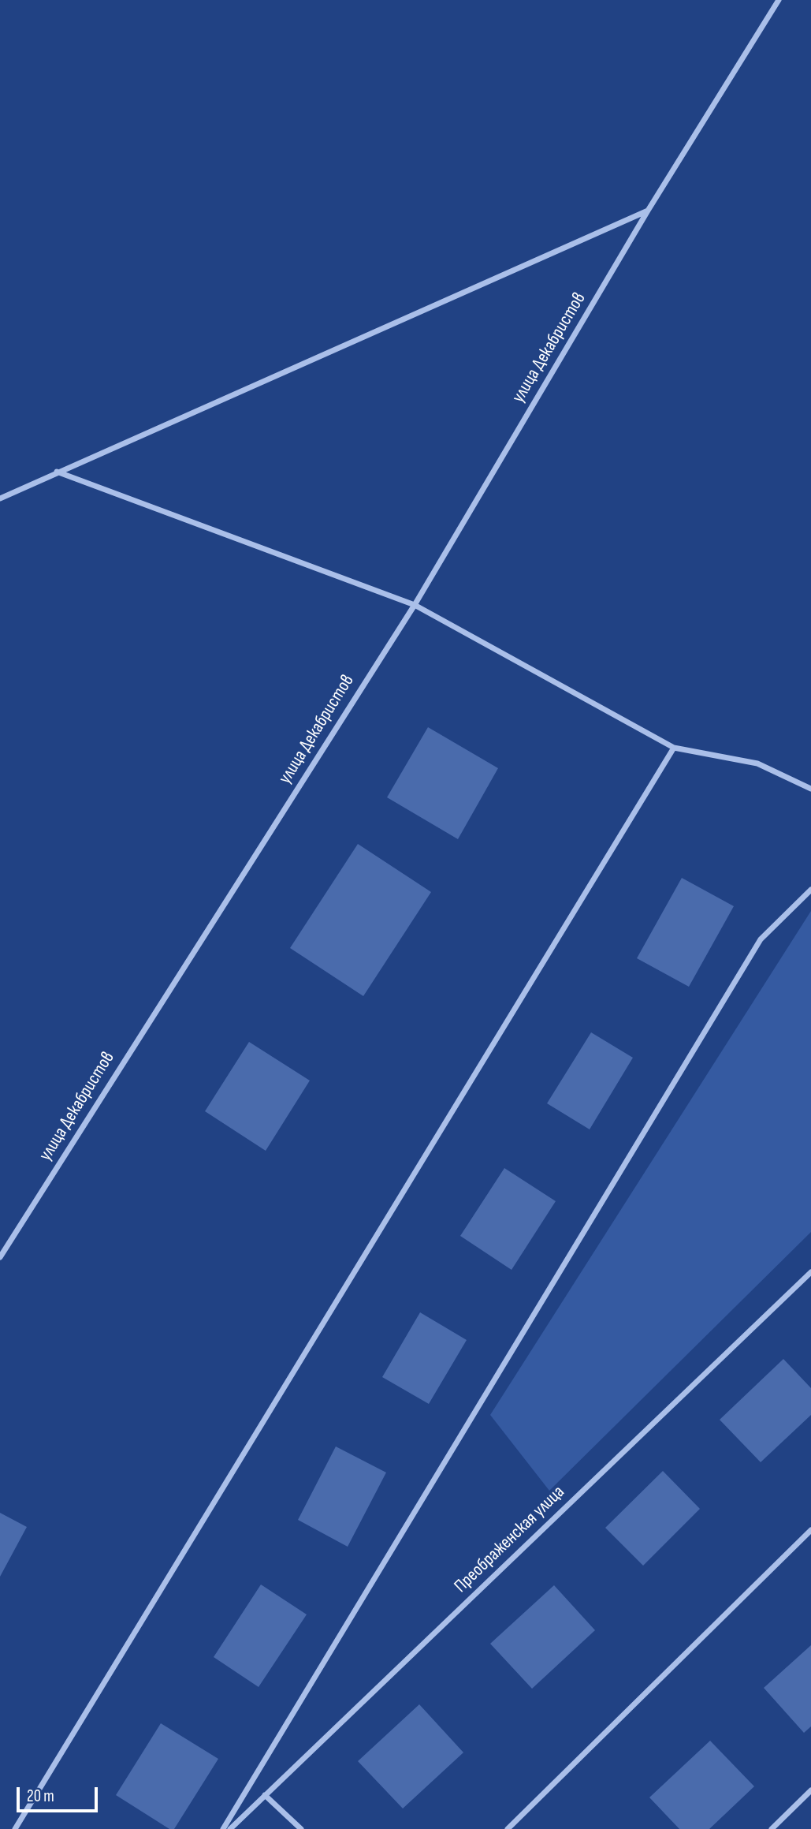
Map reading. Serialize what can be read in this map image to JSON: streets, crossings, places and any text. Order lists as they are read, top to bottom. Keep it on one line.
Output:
{"streets":{"street":["улица Декабристов","Преображенская улица"]},"scale_bar":"20 m"}
